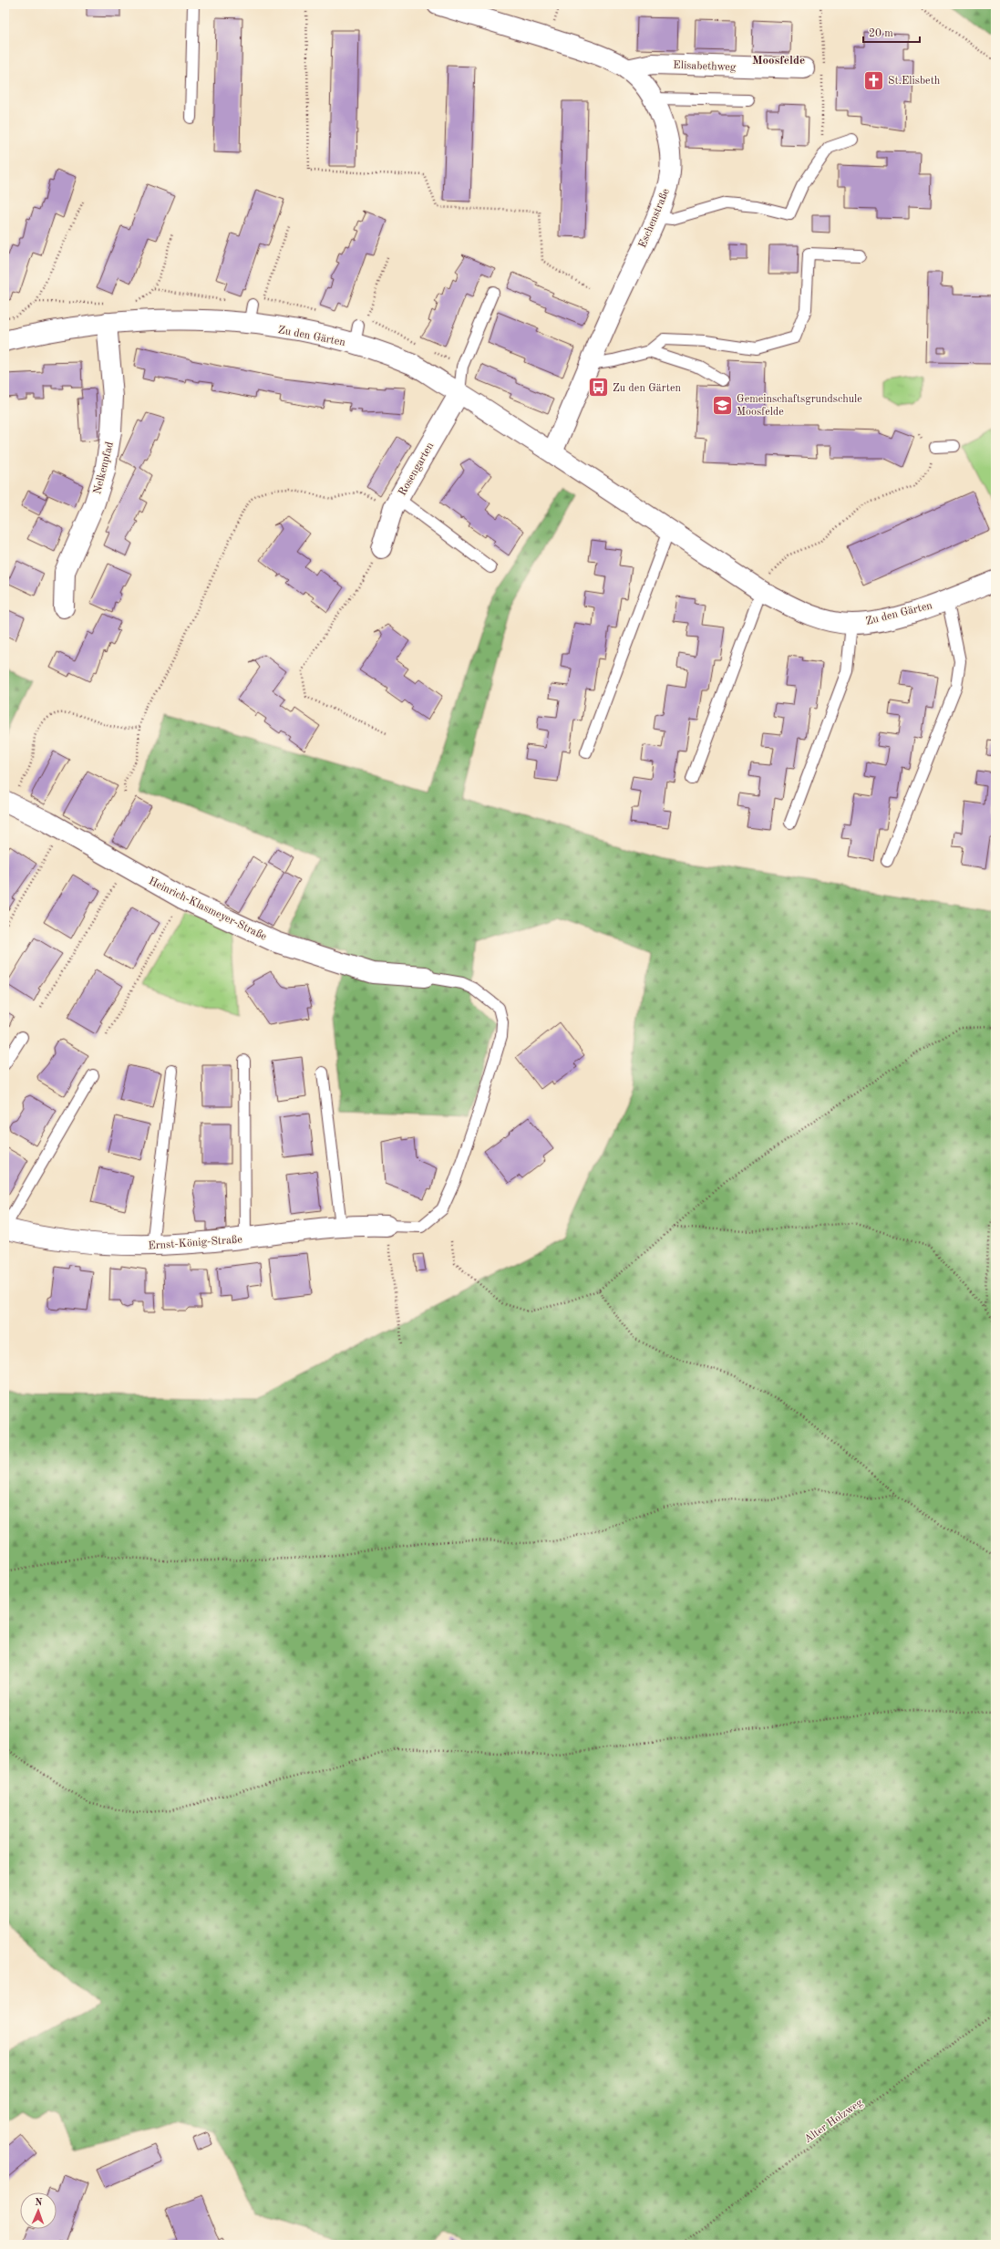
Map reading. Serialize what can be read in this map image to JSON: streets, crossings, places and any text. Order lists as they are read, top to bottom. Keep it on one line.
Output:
{"streets":{"street":["Elisabethweg","Eschenstraße","Zu den Gärten","Nelkenpfad","Rosengarten","Heinrich-Klasmeyer-Straße","Ernst-König-Straße"],"path":["Alter Holzweg"]},"crossings":[["Elisabethweg","Eschenstraße"],["Eschenstraße","Zu den Gärten"],["Zu den Gärten","Nelkenpfad"],["Zu den Gärten","Rosengarten"]],"districts":["Moosfelde"],"places":{"church":["St.Elisbeth"],"bus stop":["Zu den Gärten"],"school or university":["Gemeinschaftsgrundschule Moosfelde"]},"scale_bar":"20 m","north":"top"}
